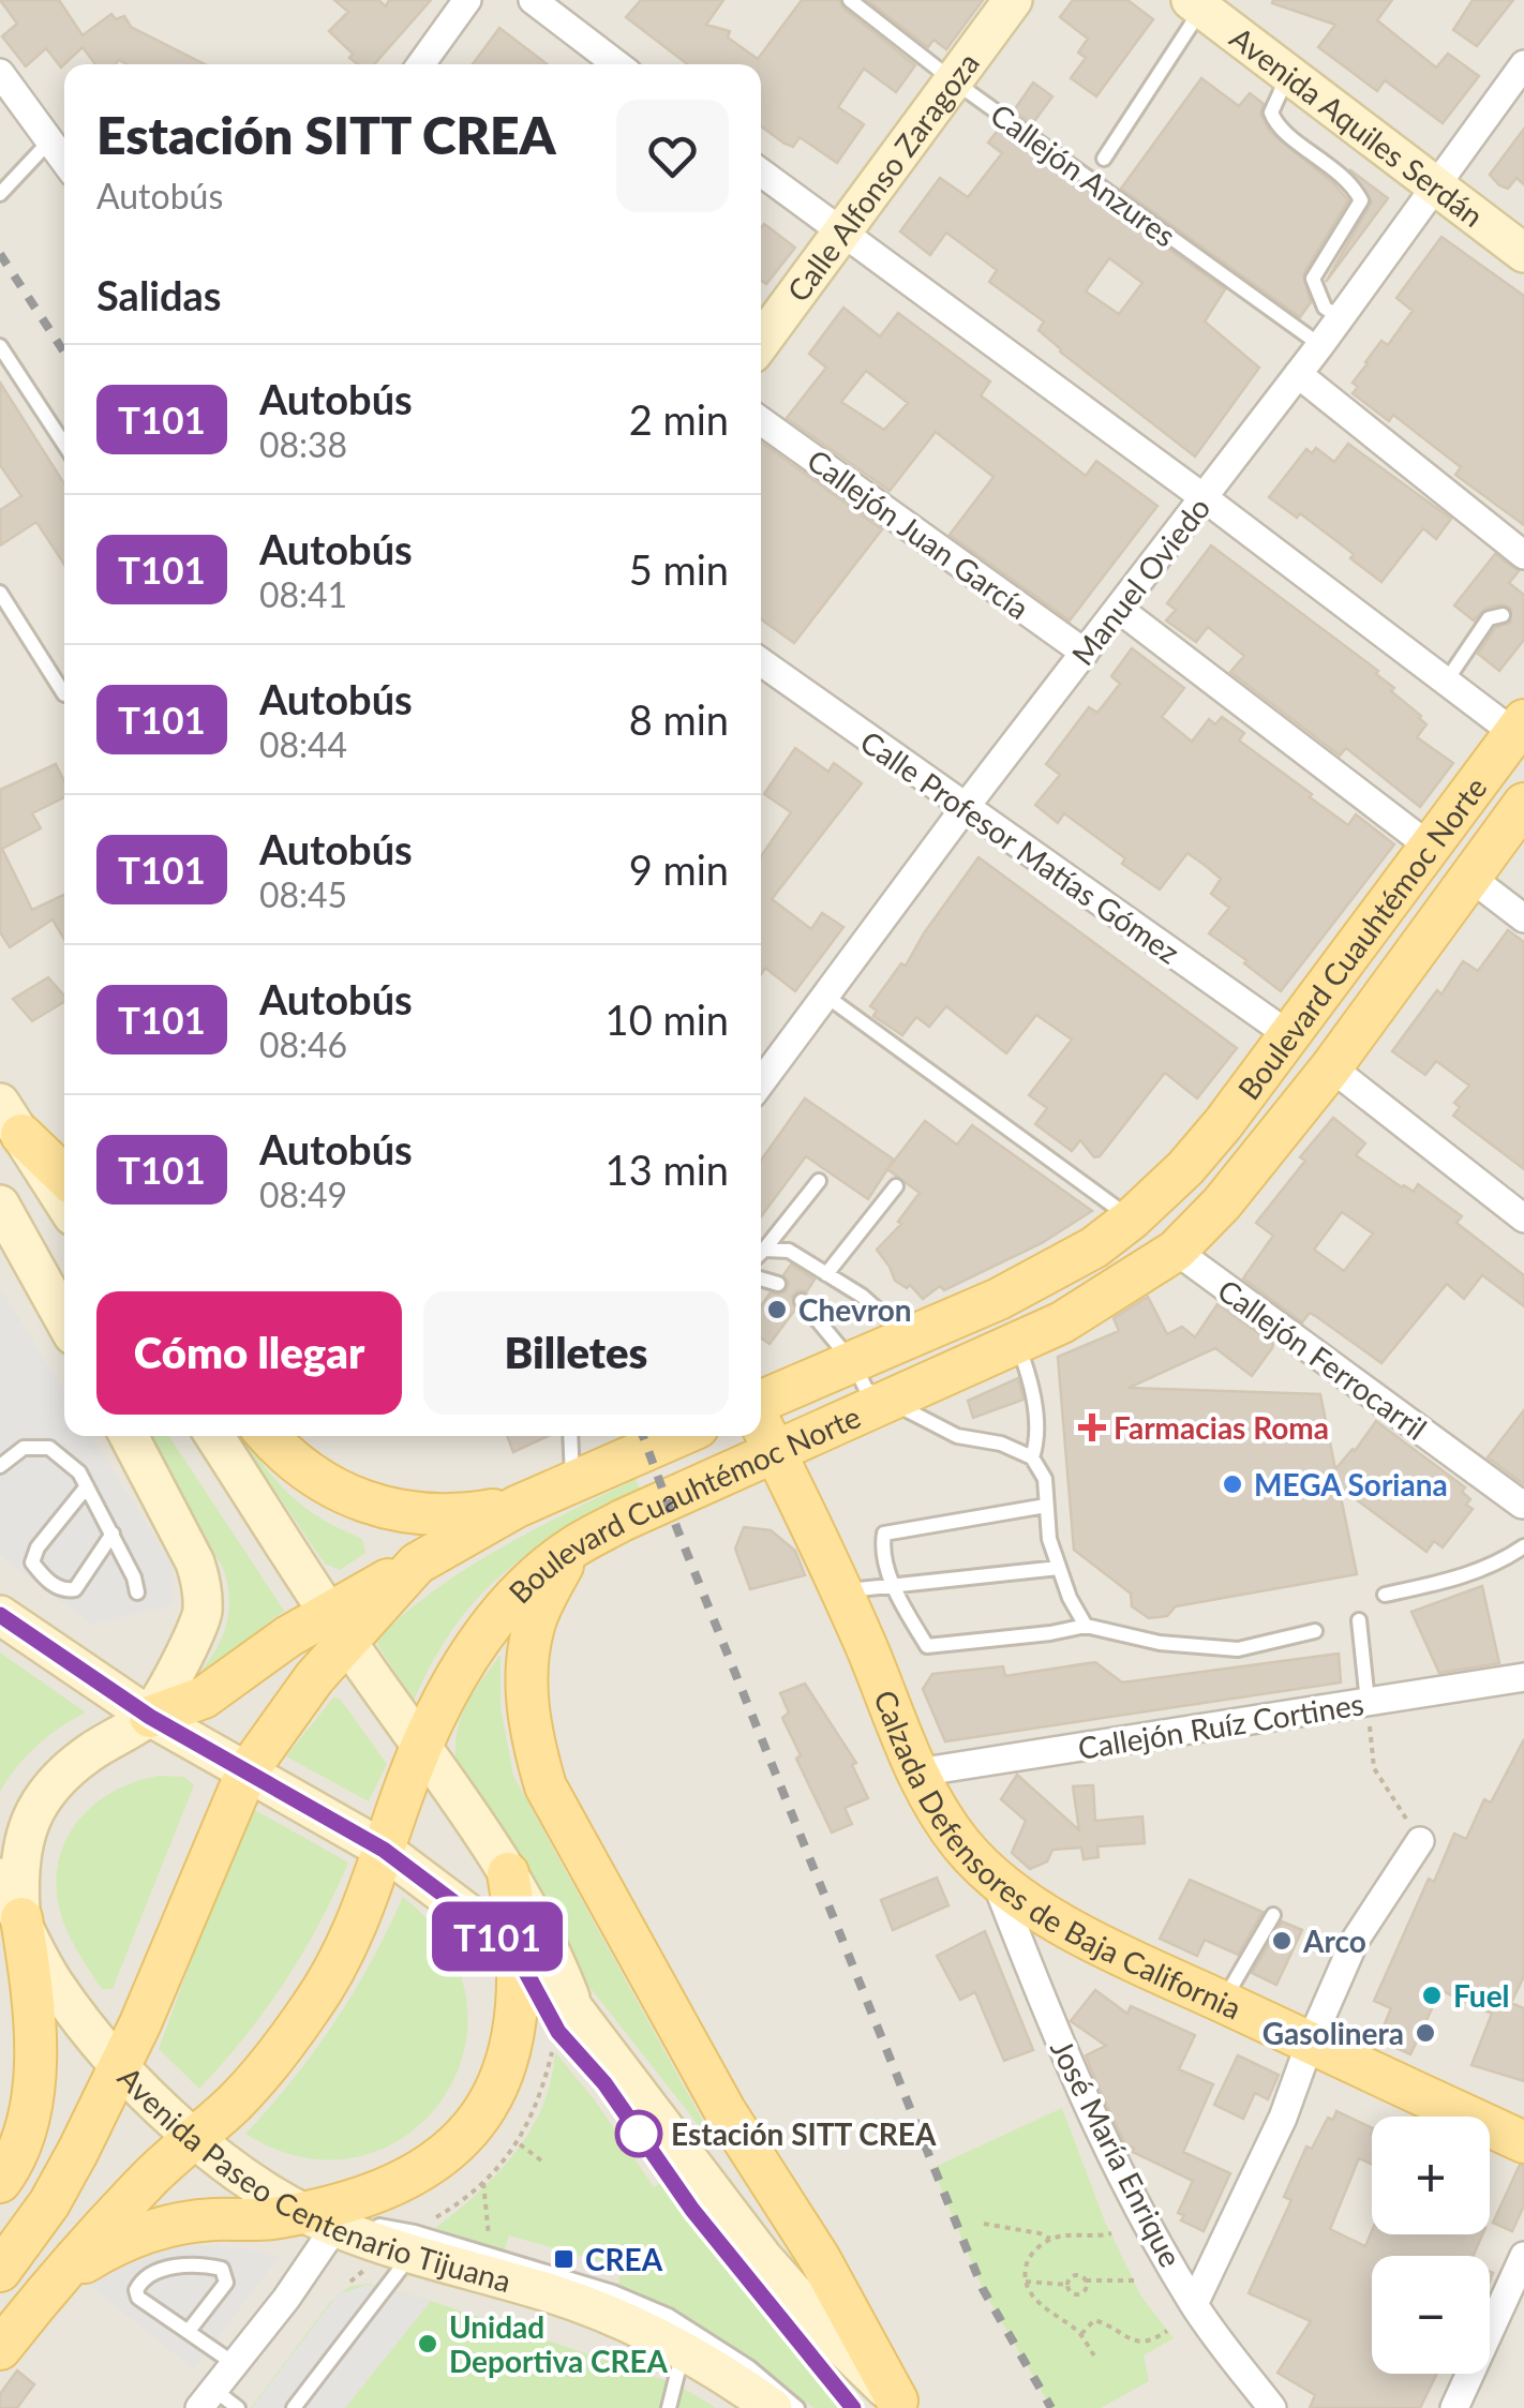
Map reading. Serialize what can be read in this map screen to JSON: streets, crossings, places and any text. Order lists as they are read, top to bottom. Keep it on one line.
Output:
{"streets":{"main road":["Avenida Aquiles Serdán","Calle Alfonso Zaragoza","Boulevard Cuauhtémoc Norte","Calzada Defensores de Baja California","Avenida Paseo Centenario Tijuana"],"street":["Callejón Juan García","Manuel Oviedo","Calle Profesor Matías Gómez","Callejón Ferrocarril","Callejón Ruíz Cortines","José María Enrique"],"lane":["Callejón Anzures"]},"crossings":[["Avenida Aquiles Serdán","Manuel Oviedo"],["Callejón Anzures","Calle Alfonso Zaragoza"],["Callejón Anzures","Manuel Oviedo"],["Callejón Juan García","Manuel Oviedo"],["Manuel Oviedo","Calle Profesor Matías Gómez"],["Calle Profesor Matías Gómez","Boulevard Cuauhtémoc Norte"],["Boulevard Cuauhtémoc Norte","Callejón Ferrocarril"],["Boulevard Cuauhtémoc Norte","Calzada Defensores de Baja California"],["Boulevard Cuauhtémoc Norte","Avenida Paseo Centenario Tijuana"],["Callejón Ruíz Cortines","Calzada Defensores de Baja California"],["Calzada Defensores de Baja California","José María Enrique"]],"places":{"other":["Chevron","MEGA Soriana","Arco","Fuel","Gasolinera","Estación SITT CREA","Unidad Deportiva CREA"],"health":["Farmacias Roma"],"transit":["CREA"]},"lines":["bus line T101"],"page":{"on_map":"T101","heading":[["Estación SITT CREA","Autobús"],"Salidas"],"list":[{"mark":"T101","name":"Autobús","note":"08:38","value":"2 min"},{"mark":"T101","name":"Autobús","note":"08:41","value":"5 min"},{"mark":"T101","name":"Autobús","note":"08:44","value":"8 min"},{"mark":"T101","name":"Autobús","note":"08:45","value":"9 min"},{"mark":"T101","name":"Autobús","note":"08:46","value":"10 min"},{"mark":"T101","name":"Autobús","note":"08:49","value":"13 min"}],"buttons":["Cómo llegar","Billetes"],"map_buttons":["+","−"]}}
